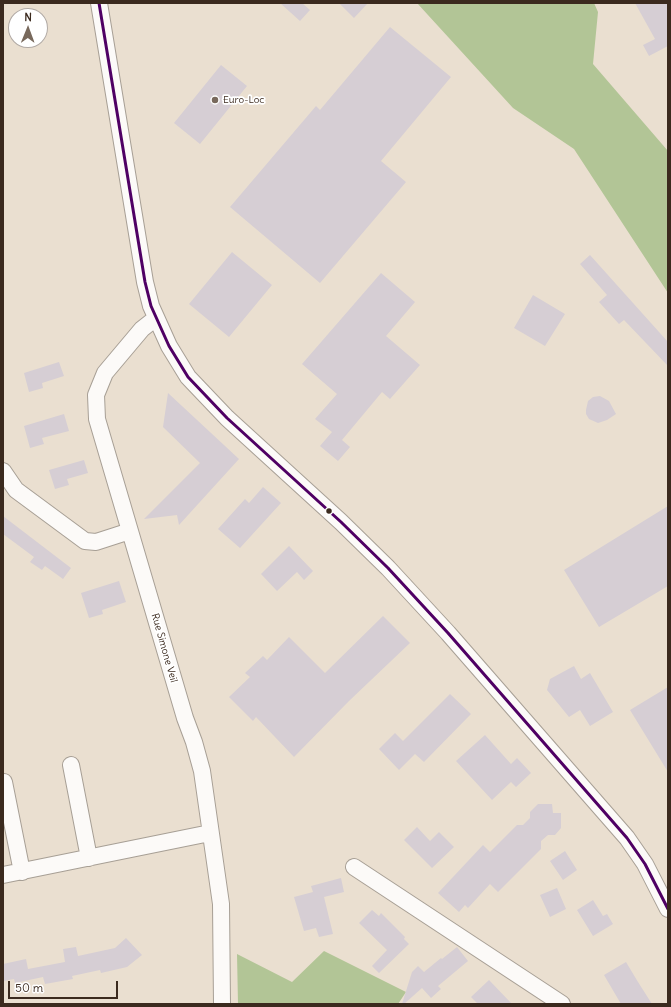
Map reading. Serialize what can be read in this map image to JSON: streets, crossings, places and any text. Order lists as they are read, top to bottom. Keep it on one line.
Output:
{"streets":{"street":["Rue Simone Veil"]},"places":["Euro-Loc"],"scale_bar":"50 m","north":"top"}
